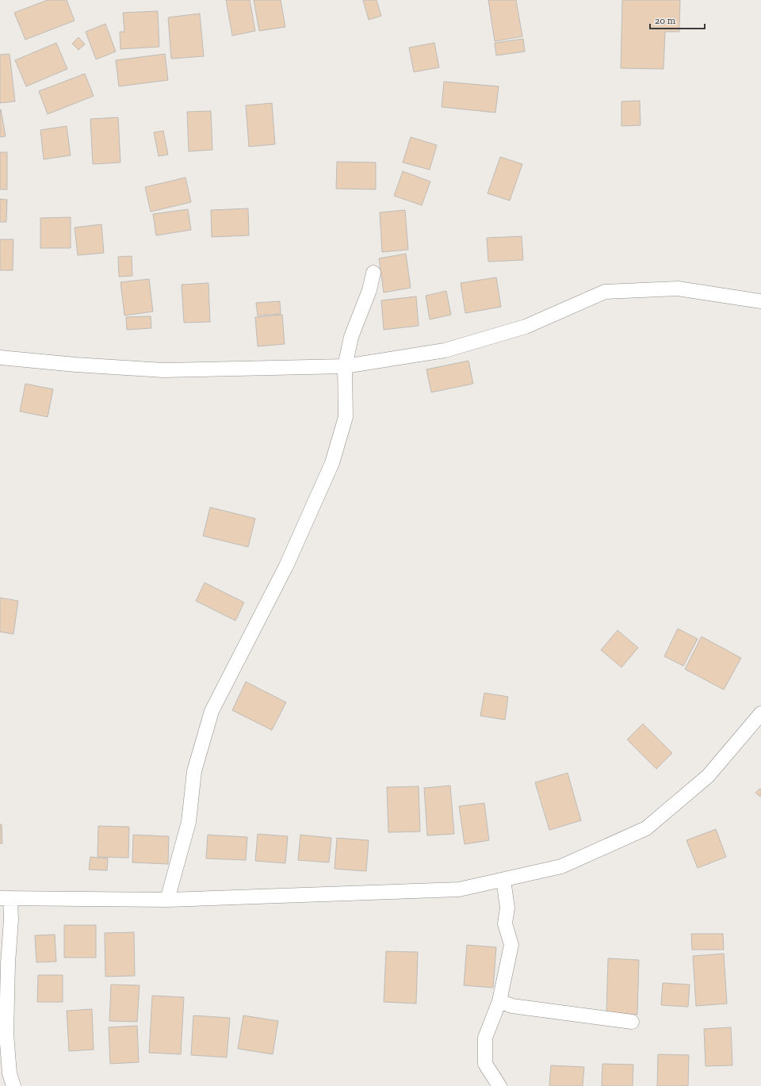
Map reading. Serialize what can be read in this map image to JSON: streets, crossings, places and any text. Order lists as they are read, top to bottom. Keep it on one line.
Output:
{"scale_bar":"20 m"}
